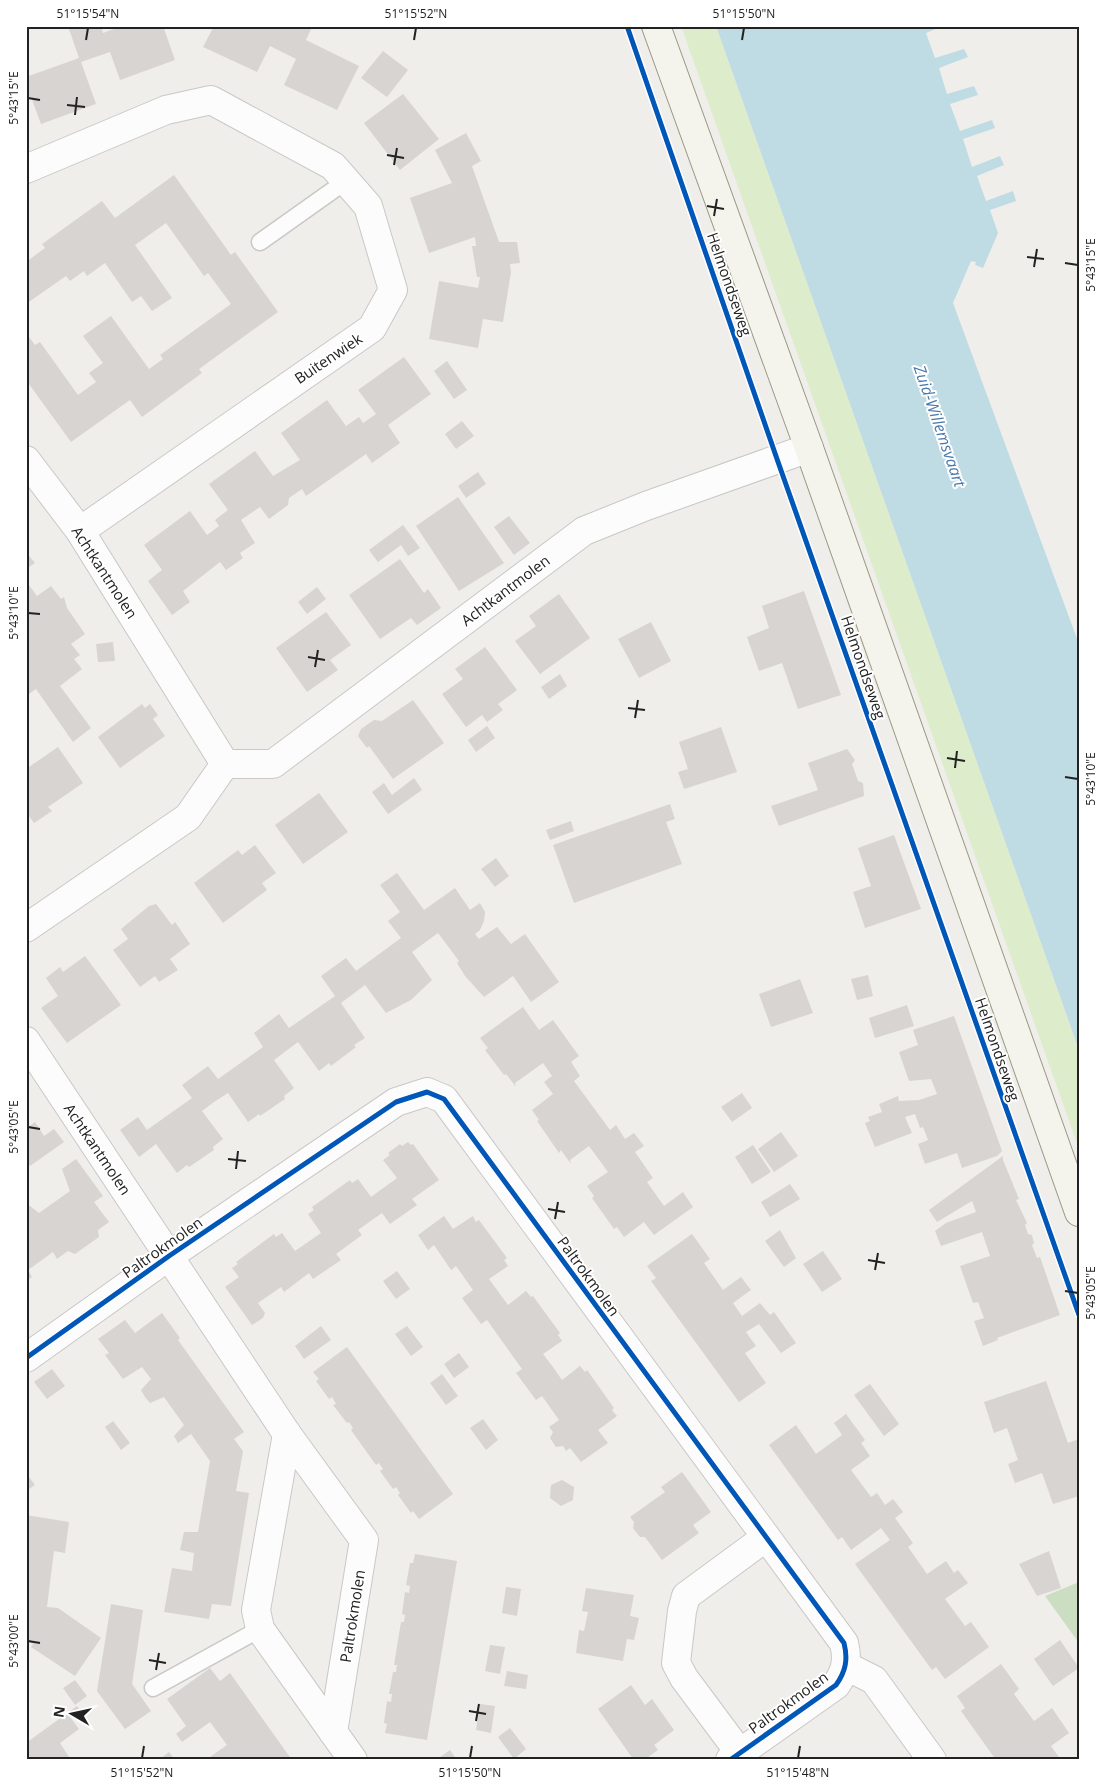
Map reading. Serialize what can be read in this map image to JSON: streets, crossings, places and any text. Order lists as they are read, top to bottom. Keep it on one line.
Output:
{"streets":{"street":["Helmondseweg","Buitenwiek","Achtkantmolen","Paltrokmolen"]},"crossings":[["Helmondseweg","Achtkantmolen"],["Buitenwiek","Achtkantmolen"],["Achtkantmolen","Paltrokmolen"]],"water":["Zuid-Willemsvaart"],"north":"left","coordinates":["51°15'54\"N","51°15'52\"N","51°15'50\"N","5°43'15\"E","5°43'10\"E","5°43'05\"E","5°43'00\"E","51°15'48\"N"]}
